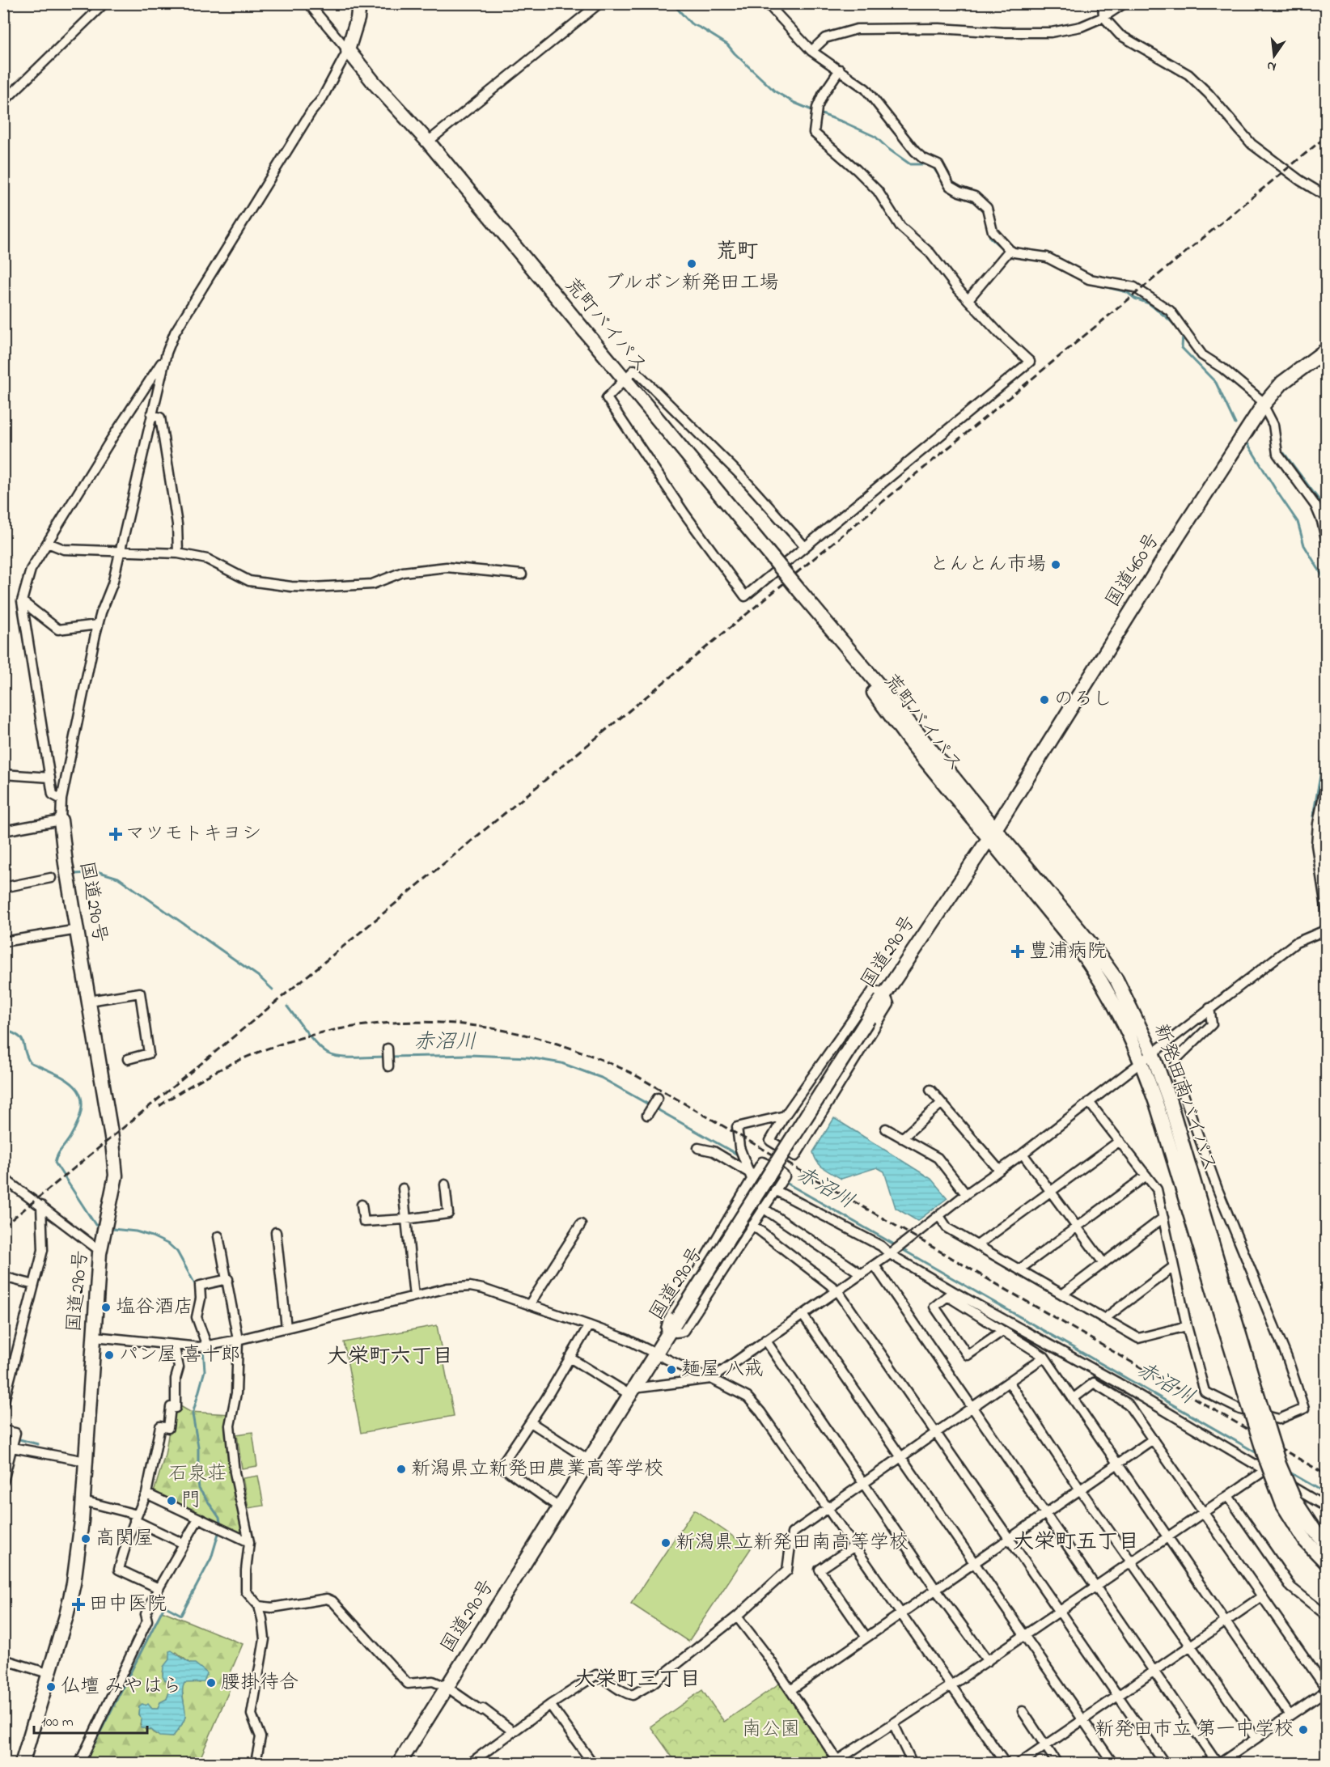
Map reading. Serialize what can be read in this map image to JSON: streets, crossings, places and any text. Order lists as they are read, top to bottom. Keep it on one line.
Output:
{"streets":{"highway":["荒町バイパス","国道460号","国道290号","新発田南バイパス"]},"crossings":[["荒町バイパス","国道460号"],["荒町バイパス","国道290号"],["荒町バイパス","新発田南バイパス"],["国道460号","国道290号"],["国道460号","新発田南バイパス"],["国道290号","新発田南バイパス"]],"districts":["荒町","大栄町六丁目","大栄町五丁目","大栄町三丁目"],"water":["赤沼川"],"parks":["石泉荘","南公園"],"places":{"other":["ブルボン新発田工場","とんとん市場","のろし","塩谷酒店","パン屋 喜十郎","麺屋 八戒","新潟県立新発田農業高等学校","門","高関屋","新潟県立新発田南高等学校","腰掛待合","仏壇 みやはら","新発田市立 第一中学校"],"health":["マツモトキヨシ","豊浦病院","田中医院"]},"scale_bar":"100 m","north":"bottom"}
